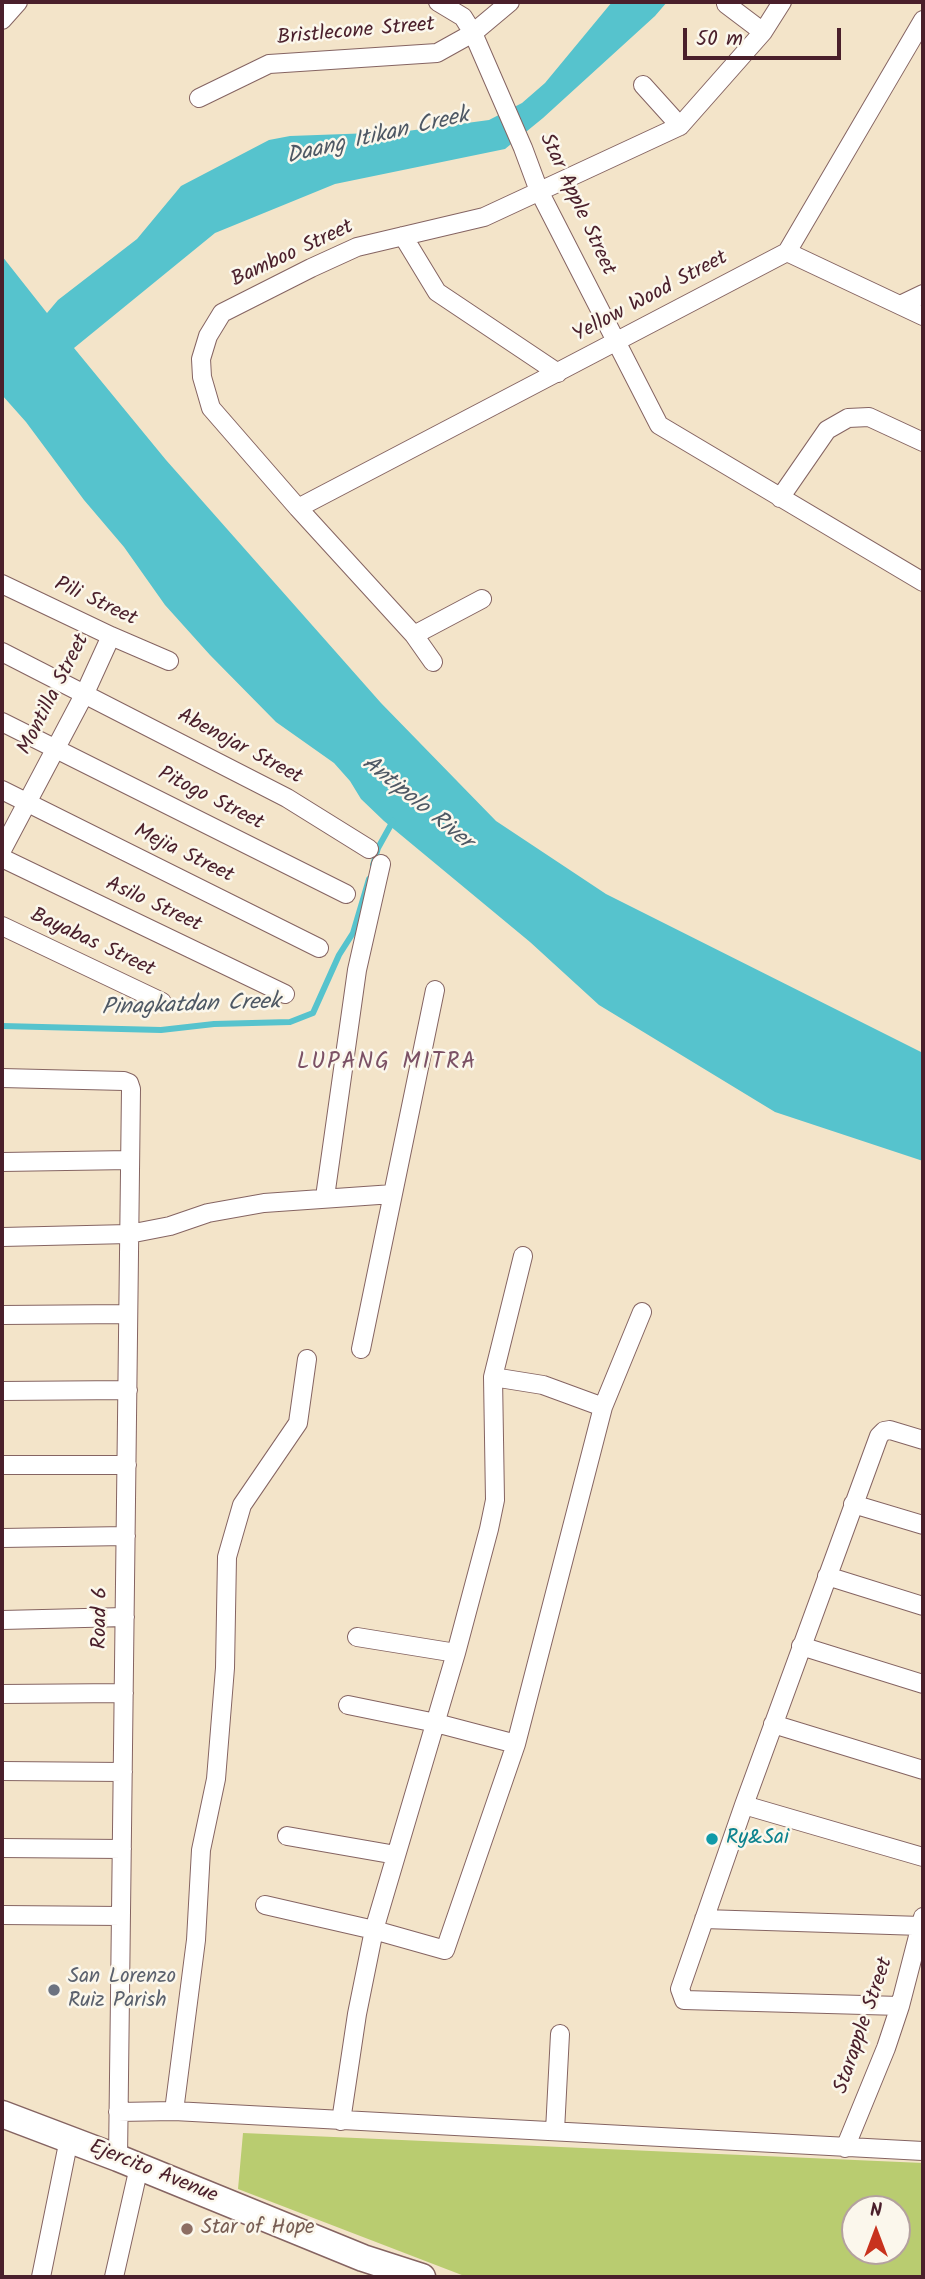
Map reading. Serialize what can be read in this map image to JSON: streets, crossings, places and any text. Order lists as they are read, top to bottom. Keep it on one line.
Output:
{"streets":{"main road":["Ejercito Avenue"],"street":["Bristlecone Street","Star Apple Street","Bamboo Street","Yellow Wood Street","Pili Street","Montilla Street","Abenojar Street","Pitogo Street","Mejia Street","Asilo Street","Bayabas Street","Road 6","Starapple Street"]},"crossings":[["Bristlecone Street","Star Apple Street"],["Star Apple Street","Bamboo Street"],["Star Apple Street","Yellow Wood Street"],["Bamboo Street","Yellow Wood Street"],["Pili Street","Montilla Street"],["Montilla Street","Abenojar Street"],["Montilla Street","Pitogo Street"],["Montilla Street","Mejia Street"],["Road 6","Ejercito Avenue"]],"districts":["LUPANG MITRA"],"water":["Daang Itikan Creek","Antipolo River","Pinagkatdan Creek"],"places":["Ry&Sai","San Lorenzo Ruiz Parish","Star of Hope"],"scale_bar":"50 m","north":"top"}
